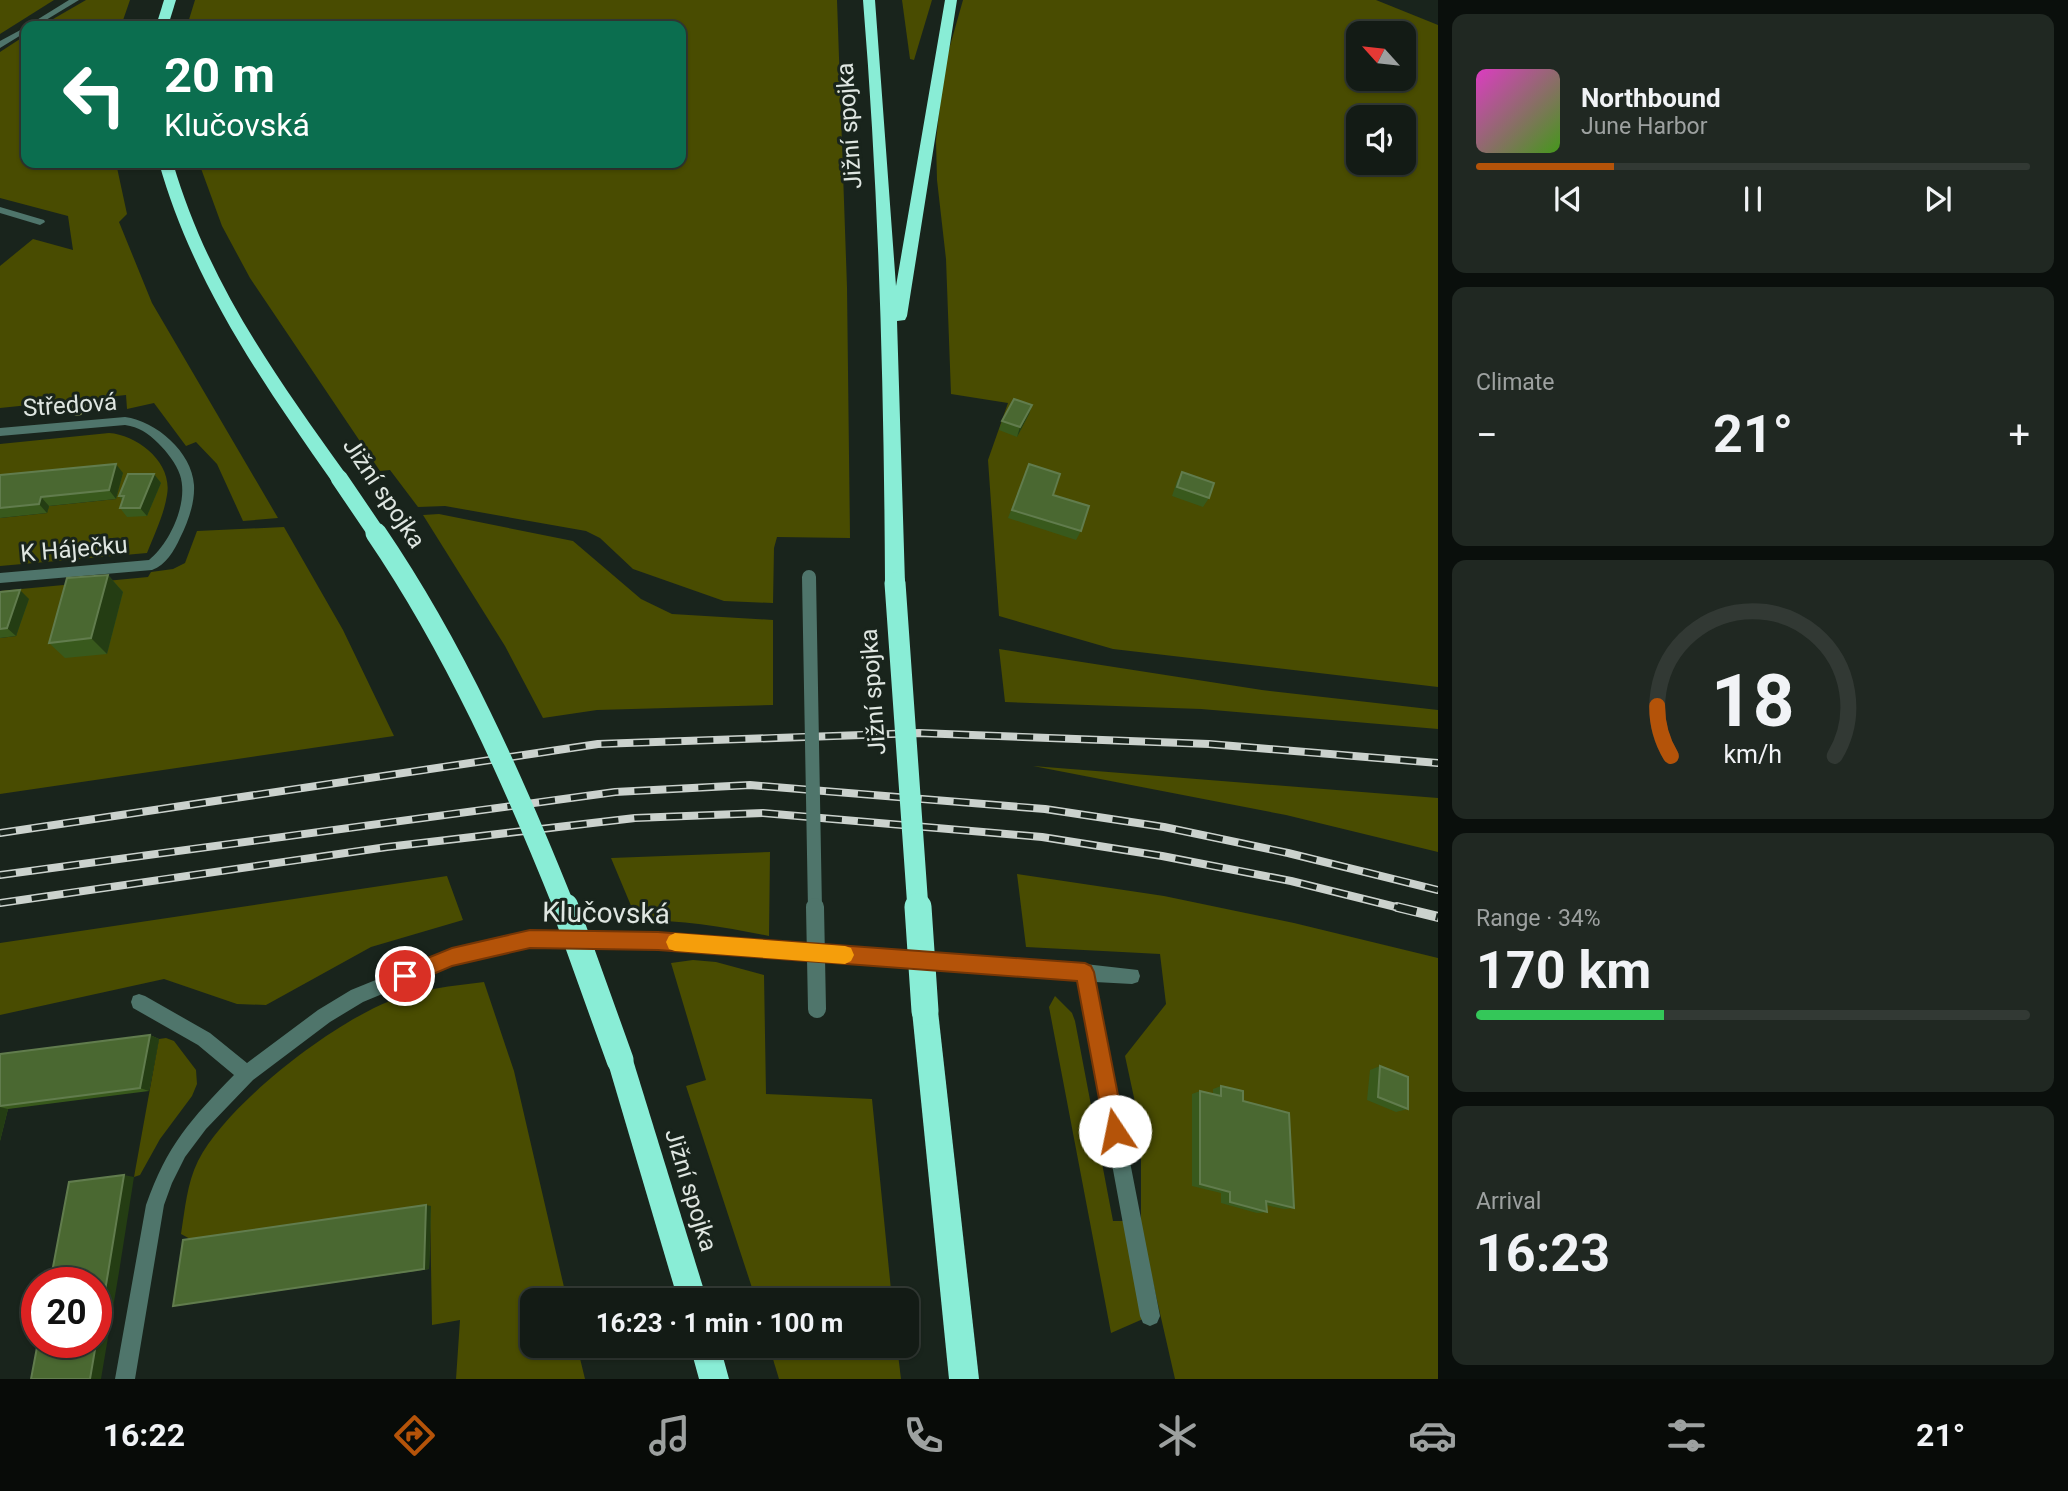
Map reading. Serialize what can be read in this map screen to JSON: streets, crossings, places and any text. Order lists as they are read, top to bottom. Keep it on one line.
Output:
{"streets":{"highway":["Jižní spojka"],"street":["Středová","K Háječku","Klučovská"]},"crossings":[["Středová","K Háječku"]],"north":"top left","page":{"turn":["20 m","Klučovská"],"song":["Northbound","June Harbor"],"tile":["Climate",["Range · 34%","170 km"],["Arrival","16:23"]],"heat":["−","21°","+"],"limit":"20","trip":"16:23 · 1 min · 100 m","tabs":["16:22","21°"],"gauge":["18","km/h"]}}
